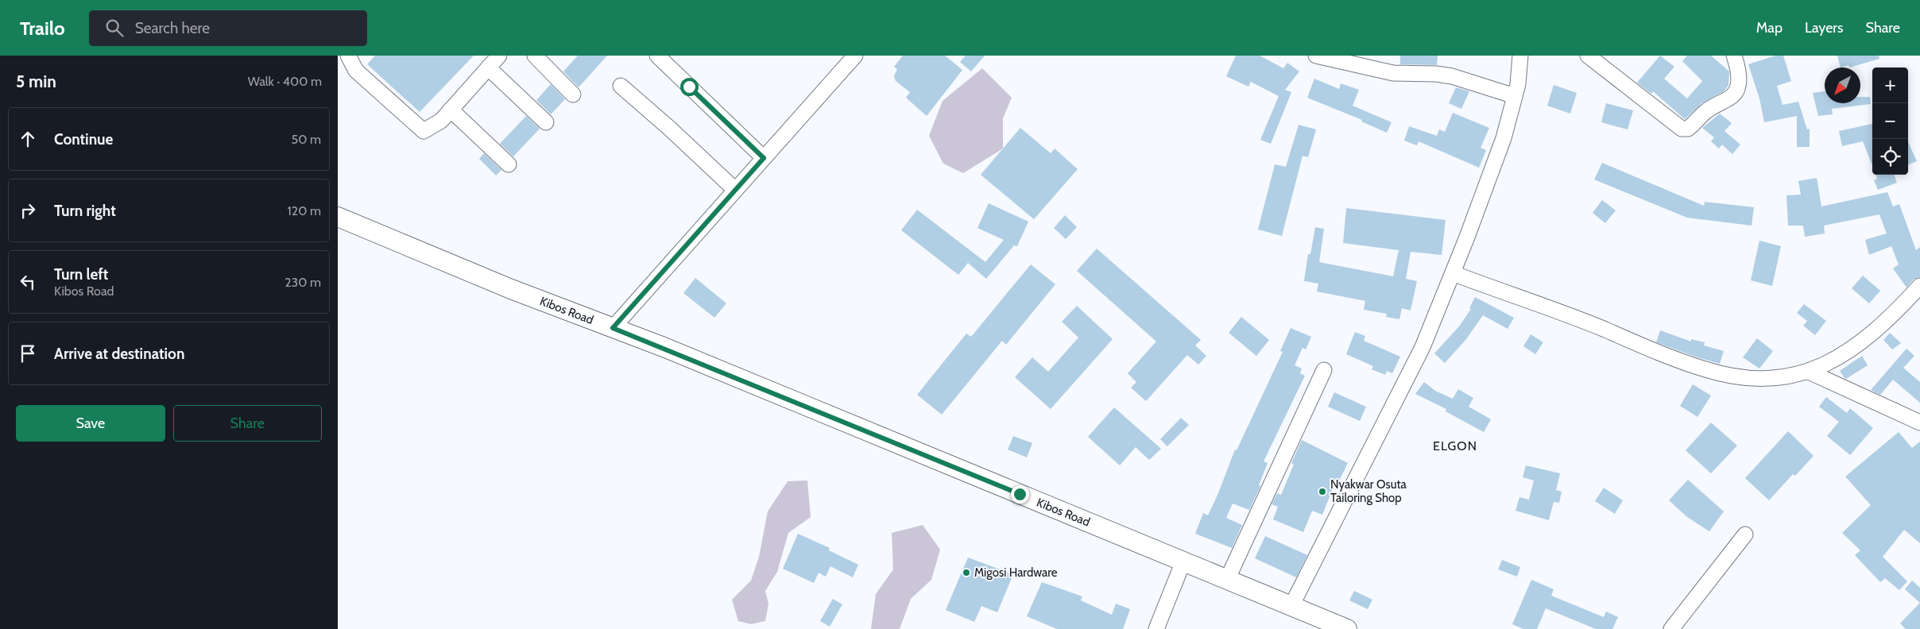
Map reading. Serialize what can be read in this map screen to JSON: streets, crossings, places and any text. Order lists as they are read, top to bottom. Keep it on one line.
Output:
{"streets":{"main road":["Kibos Road"]},"districts":["ELGON"],"places":["Nyakwar Osuta Tailoring Shop","Migosi Hardware"],"north":"bottom left","page":{"header":"Trailo","search":"Search here","nav":["Map","Layers","Share"],"heading":["5 min","Walk · 400 m"],"map_buttons":["+","−"],"list":[["Continue","50 m"],["Turn right","120 m"],["Turn left","Kibos Road","230 m"],"Arrive at destination"],"buttons":["Save","Share"]}}
